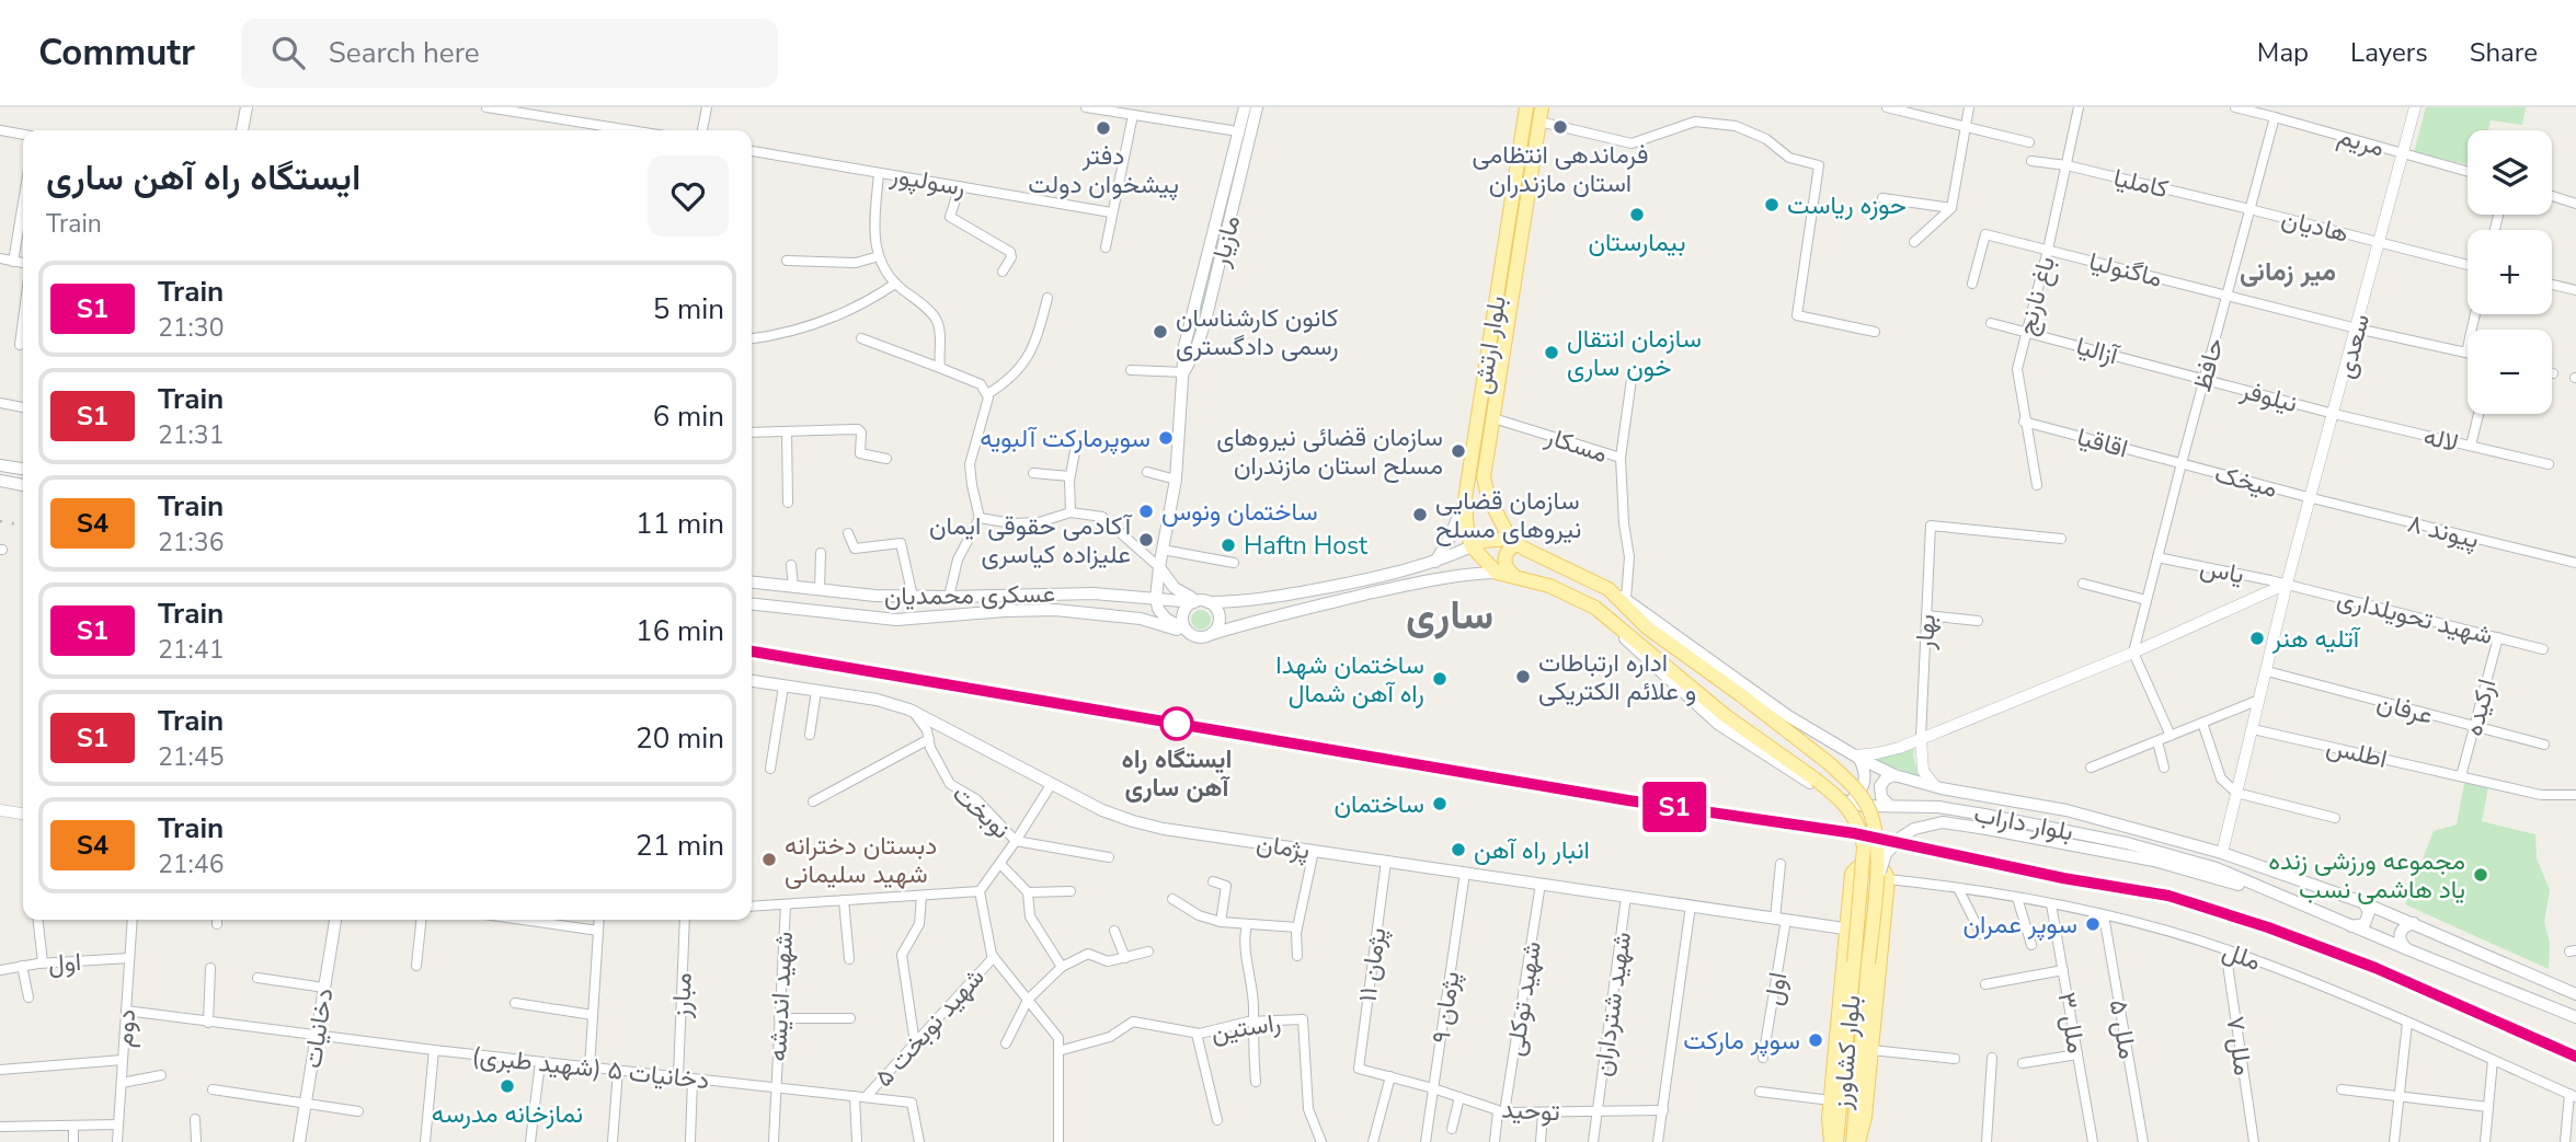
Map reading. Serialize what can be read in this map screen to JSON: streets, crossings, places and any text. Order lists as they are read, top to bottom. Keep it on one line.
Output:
{"streets":{"main road":["مازیار","بلوار ارتش","عسکری محمدیان","بلوار داراب","پژمان","دخانیات","بلوار کشاورز"],"street":["مریم","رسولپور","کاملیا","هادیان","ماگنولیا","باغ نارنج","سعدی","آزالیا","حافظ","نیلوفر","لاله","اقاقیا","مسکار","میخک","پیوند ۸","یاس","شهید تحویلداری","بهار","ارکیده","عرفان","اطلس","نوبخت","ملل","اول","پژمان ۱۱","مبارز","شهید اندیشه","شهید توکلی","شهید شترداران","پژمان ۹","ملل ۳","شهید نوبخت ۵","راستین","دوم","ملل ۵","ملل ۷","دخانیات ۵ (شهید طبری)","توحید"]},"crossings":[["مریم","سعدی"],["مریم","حافظ"],["کاملیا","هادیان"],["کاملیا","باغ نارنج"],["کاملیا","حافظ"],["هادیان","سعدی"],["هادیان","حافظ"],["مازیار","عسکری محمدیان"],["ماگنولیا","باغ نارنج"],["ماگنولیا","سعدی"],["ماگنولیا","حافظ"],["باغ نارنج","آزالیا"],["باغ نارنج","اقاقیا"],["بلوار ارتش","مسکار"],["بلوار ارتش","عسکری محمدیان"],["بلوار ارتش","بلوار داراب"],["سعدی","نیلوفر"],["سعدی","لاله"],["سعدی","میخک"],["سعدی","پیوند ۸"],["سعدی","یاس"],["سعدی","شهید تحویلداری"],["سعدی","عرفان"],["سعدی","اطلس"],["سعدی","بلوار داراب"],["آزالیا","حافظ"],["آزالیا","نیلوفر"],["حافظ","نیلوفر"],["حافظ","اقاقیا"],["حافظ","میخک"],["حافظ","یاس"],["نیلوفر","لاله"],["اقاقیا","میخک"],["میخک","پیوند ۸"],["یاس","شهید تحویلداری"],["شهید تحویلداری","ارکیده"],["ارکیده","عرفان"],["ارکیده","اطلس"],["نوبخت","پژمان"],["پژمان","اول"],["پژمان","پژمان ۱۱"],["پژمان","شهید توکلی"],["پژمان","شهید شترداران"],["پژمان","پژمان ۹"],["ملل","ملل ۳"],["ملل","ملل ۵"],["ملل","ملل ۷"],["اول","دوم"],["پژمان ۱۱","توحید"],["مبارز","دخانیات ۵ (شهید طبری)"],["شهید اندیشه","دخانیات ۵ (شهید طبری)"],["شهید توکلی","توحید"],["شهید شترداران","توحید"],["پژمان ۹","توحید"],["شهید نوبخت ۵","دخانیات ۵ (شهید طبری)"],["دوم","دخانیات ۵ (شهید طبری)"],["دخانیات","دخانیات ۵ (شهید طبری)"]],"districts":["میر زمانی","ساری"],"places":["فرماندهی انتظامی استان مازندران","دفتر پیشخوان دولت","حوزه ریاست","بیمارستان","کانون کارشناسان رسمی دادگستری","سازمان انتقال خون ساری","سوپرمارکت آلبویه","سازمان قضائی نیروهای مسلح استان مازندران","ساختمان ونوس","سازمان قضایی نیروهای مسلح","آکادمی حقوقی ایمان علیزاده کیاسری","Haftn Host","آتلیه هنر","اداره ارتباطات و علائم الکتریکی","ساختمان شهدا راه آهن شمال","ایستگاه راه آهن ساری","ساختمان","انبار راه آهن","دبستان دخترانه شهید سلیمانی","مجموعه ورزشی زنده یاد هاشمی نسب","سوپر عمران","سوپر مارکت","نمازخانه مدرسه"],"page":{"header":"Commutr","search":"Search here","nav":["Map","Layers","Share"],"on_map":"S1","map_buttons":["+","−"],"heading":["ایستگاه راه آهن ساری","Train"],"list":[{"mark":"S1","name":"Train","note":"21:30","value":"5 min"},{"mark":"S1","name":"Train","note":"21:31","value":"6 min"},{"mark":"S4","name":"Train","note":"21:36","value":"11 min"},{"mark":"S1","name":"Train","note":"21:41","value":"16 min"},{"mark":"S1","name":"Train","note":"21:45","value":"20 min"},{"mark":"S4","name":"Train","note":"21:46","value":"21 min"}]}}
